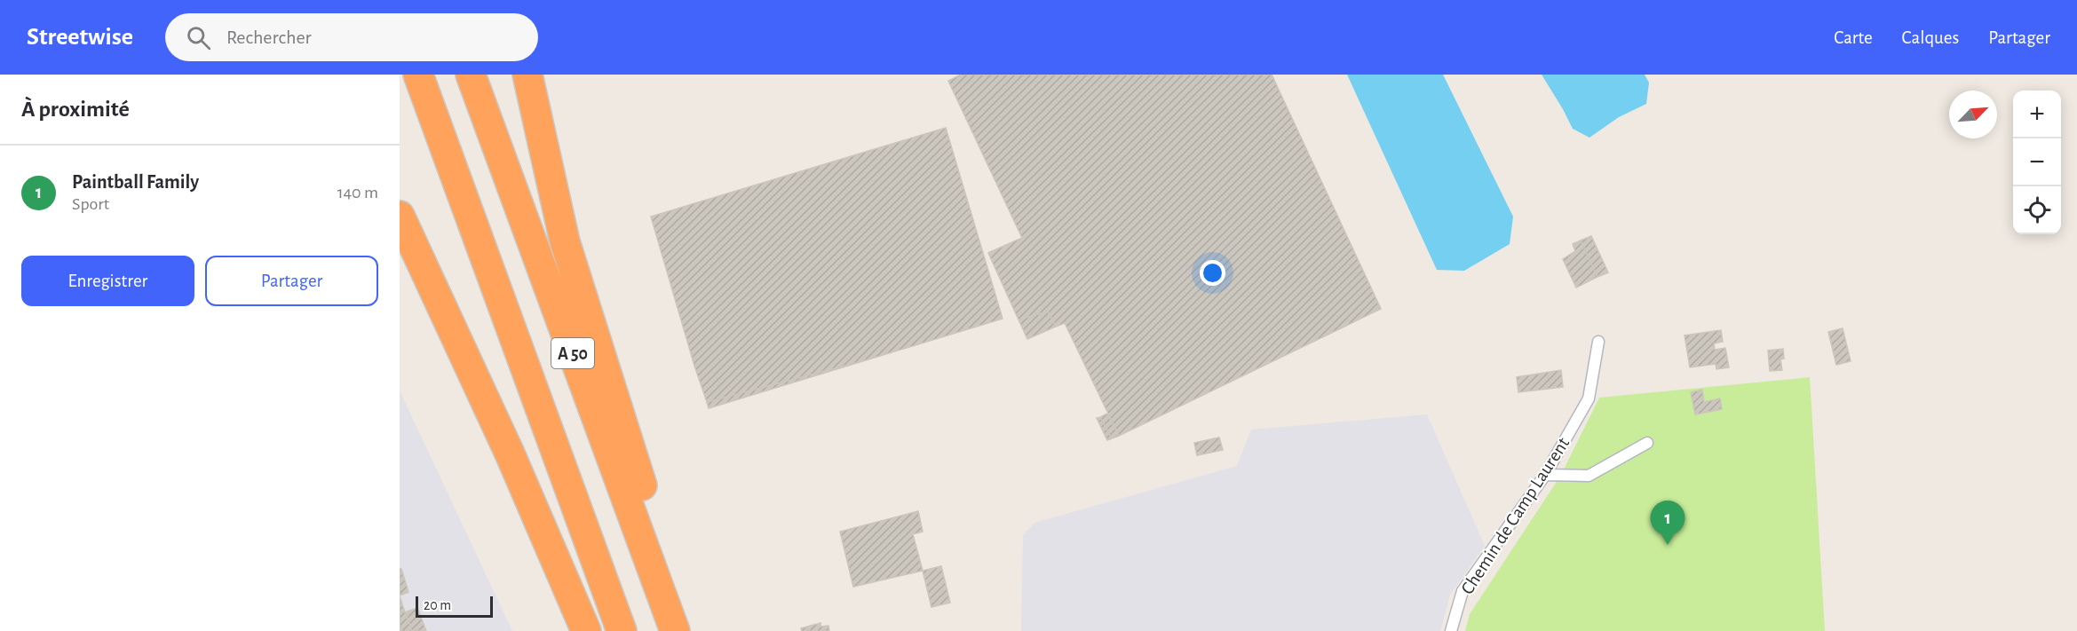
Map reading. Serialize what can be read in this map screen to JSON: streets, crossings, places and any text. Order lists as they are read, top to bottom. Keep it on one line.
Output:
{"streets":{"highway":["A 50"],"lane":["Chemin de Camp Laurent"]},"scale_bar":"20 m","north":"top right","page":{"header":"Streetwise","search":"Rechercher","nav":["Carte","Calques","Partager"],"heading":"À proximité","map_buttons":["+","−"],"list":[{"mark":"1","name":"Paintball Family","note":"Sport","value":"140 m"}],"buttons":["Enregistrer","Partager"],"pins":"1","scale":"20 m"}}
